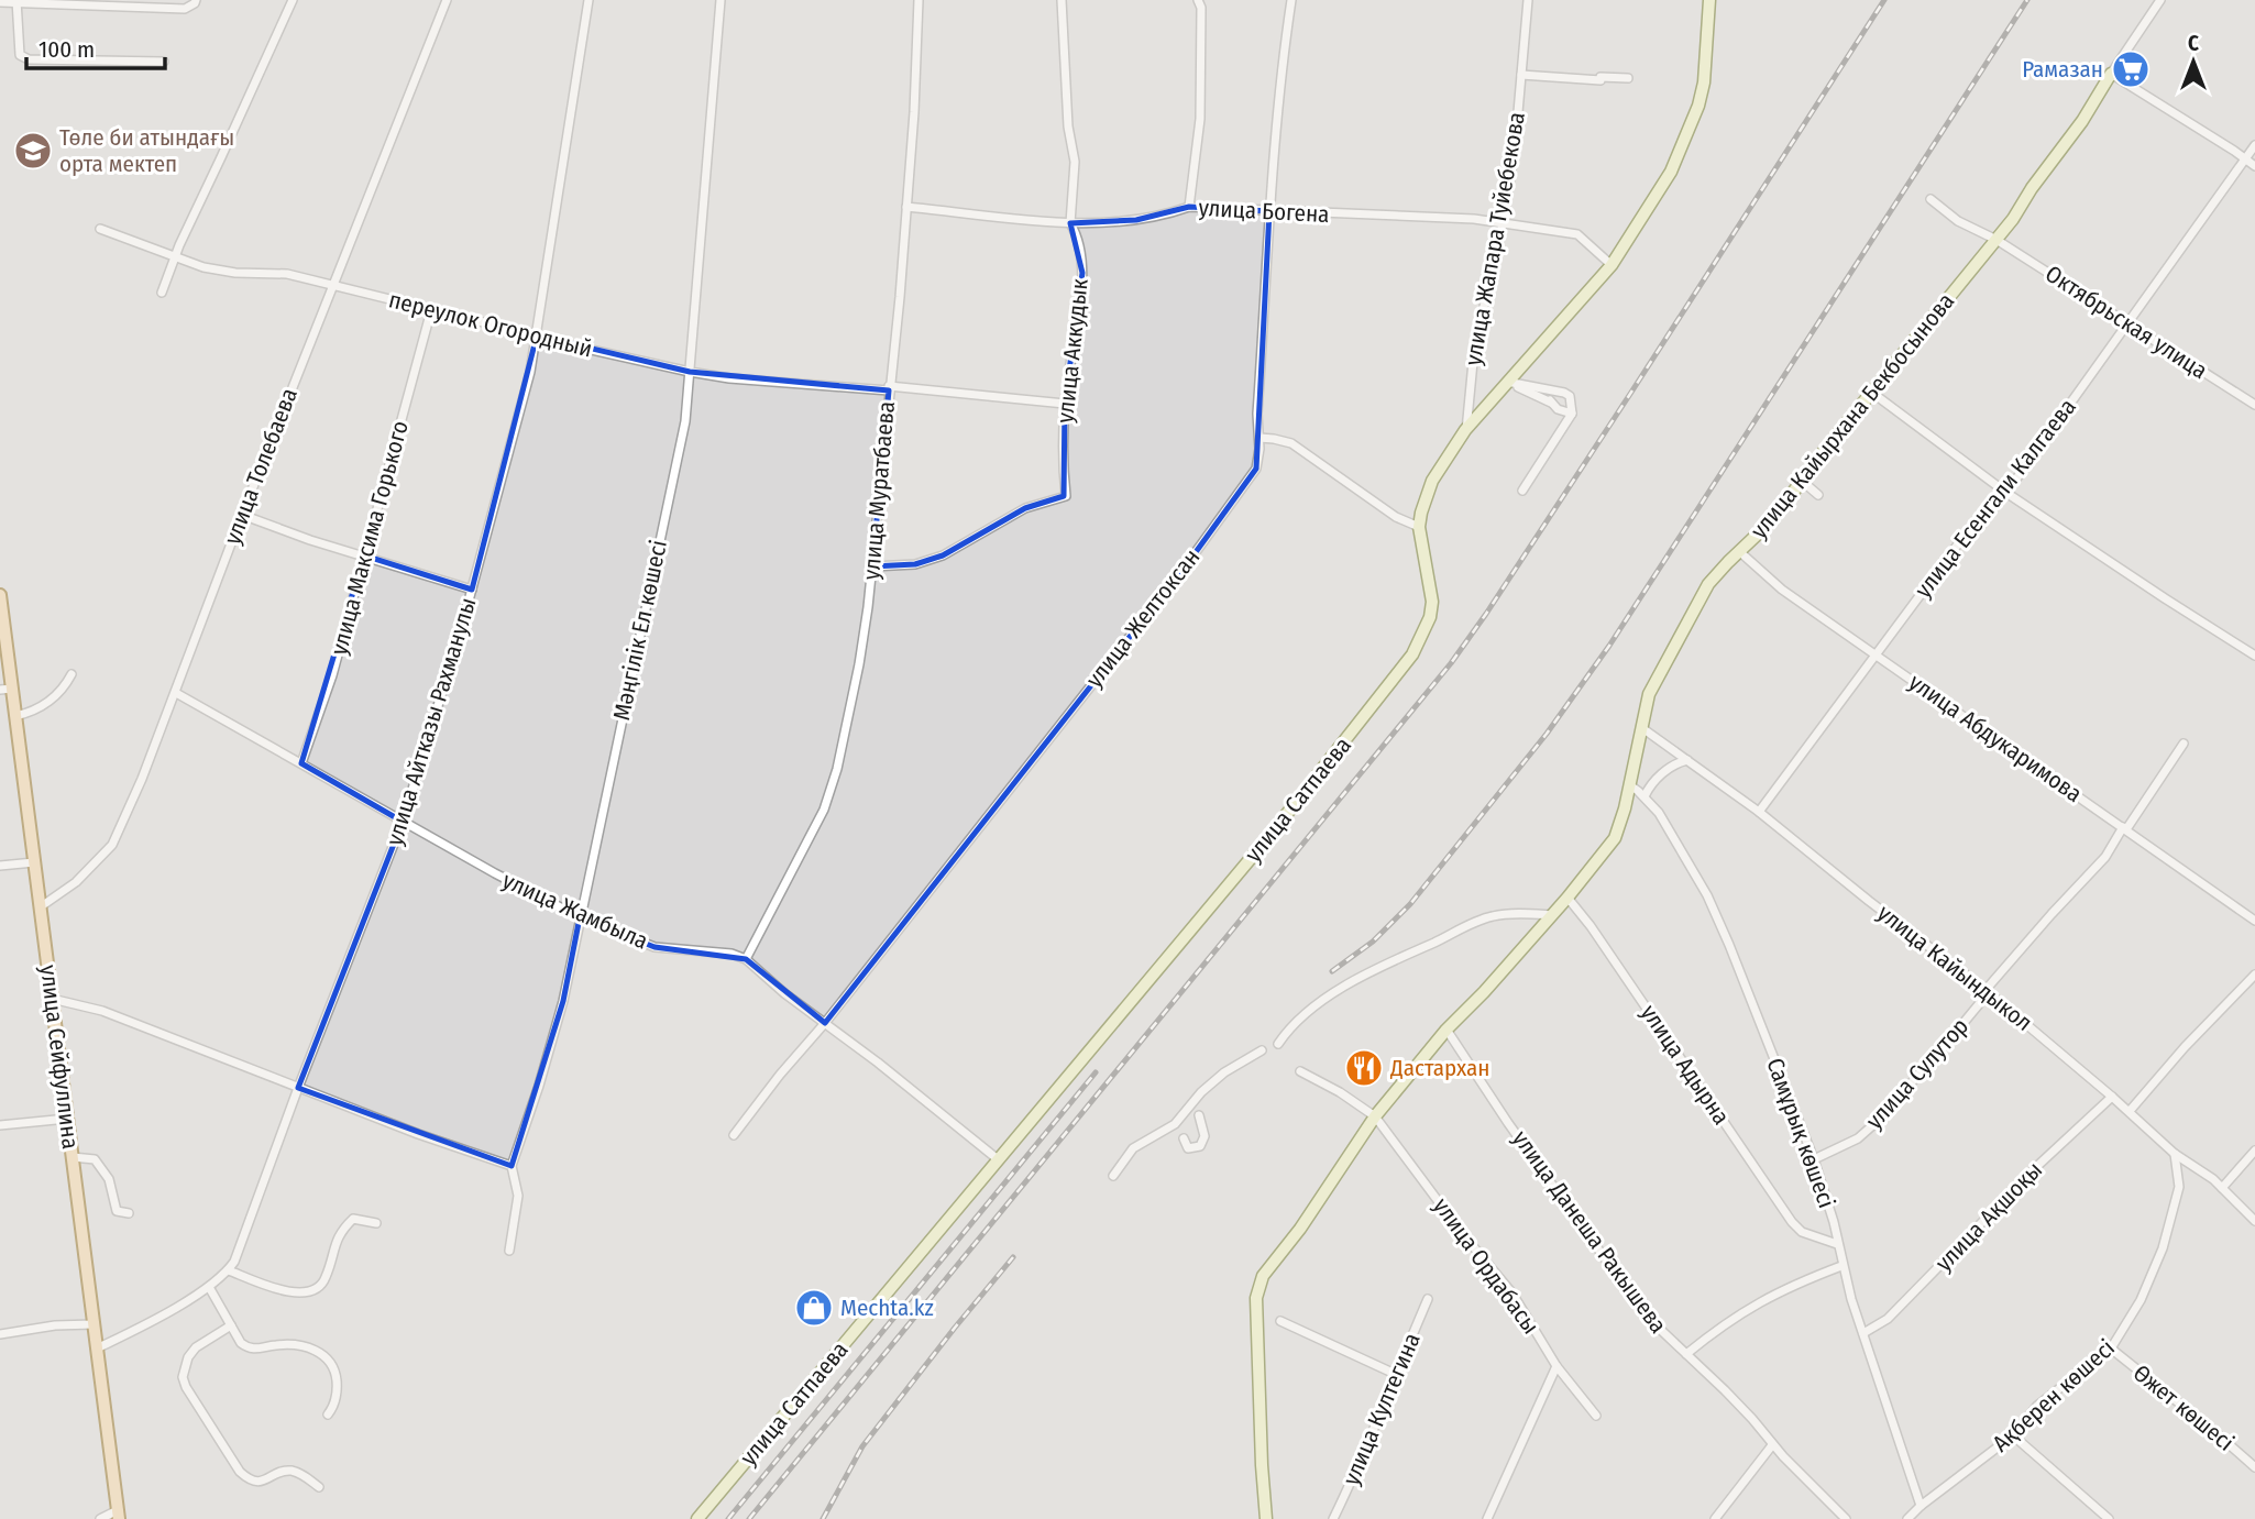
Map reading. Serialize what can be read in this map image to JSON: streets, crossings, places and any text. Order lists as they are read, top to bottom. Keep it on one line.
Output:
{"streets":{"main road":["улица Сейфуллина"],"street":["улица Богена","улица Жапара Туйебекова","Октябрьская улица","переулок Огородный","улица Аккудык","улица Кайырхана Бекбосынова","улица Толебаева","улица Муратбаева","улица Есенгали Калгаева","улица Максима Горького","улица Желтоксан","Мәңгілік Ел көшесі","улица Айтказы Рахманулы","улица Абдукаримова","улица Сатпаева","улица Жамбыла","улица Кайындыкол","улица Адырна","улица Сулутор","Самұрық көшесі","улица Ақшоқы","улица Данеша Ракышева","улица Ордабасы","Ақберен көшесі","Өжет көшесі","улица Култегина"]},"crossings":[["улица Богена","улица Жапара Туйебекова"],["улица Богена","улица Аккудык"],["улица Богена","улица Муратбаева"],["улица Богена","улица Желтоксан"],["улица Богена","улица Сатпаева"],["улица Жапара Туйебекова","улица Сатпаева"],["Октябрьская улица","улица Кайырхана Бекбосынова"],["Октябрьская улица","улица Есенгали Калгаева"],["переулок Огородный","улица Аккудык"],["переулок Огородный","улица Толебаева"],["переулок Огородный","улица Муратбаева"],["переулок Огородный","улица Максима Горького"],["переулок Огородный","Мәңгілік Ел көшесі"],["переулок Огородный","улица Айтказы Рахманулы"],["улица Аккудык","улица Муратбаева"],["улица Кайырхана Бекбосынова","улица Абдукаримова"],["улица Кайырхана Бекбосынова","улица Кайындыкол"],["улица Кайырхана Бекбосынова","улица Адырна"],["улица Кайырхана Бекбосынова","Самұрық көшесі"],["улица Кайырхана Бекбосынова","улица Данеша Ракышева"],["улица Кайырхана Бекбосынова","улица Ордабасы"],["улица Толебаева","улица Жамбыла"],["улица Толебаева","улица Сейфуллина"],["улица Муратбаева","улица Жамбыла"],["улица Есенгали Калгаева","улица Абдукаримова"],["улица Есенгали Калгаева","улица Кайындыкол"],["улица Максима Горького","улица Жамбыла"],["Мәңгілік Ел көшесі","улица Жамбыла"],["улица Айтказы Рахманулы","улица Жамбыла"],["улица Айтказы Рахманулы","улица Сейфуллина"],["улица Абдукаримова","улица Сулутор"],["улица Кайындыкол","улица Сулутор"],["улица Кайындыкол","улица Ақшоқы"],["улица Кайындыкол","Ақберен көшесі"],["улица Адырна","Самұрық көшесі"],["улица Сулутор","Самұрық көшесі"],["Самұрық көшесі","улица Ақшоқы"],["Самұрық көшесі","Ақберен көшесі"],["Ақберен көшесі","Өжет көшесі"]],"places":{"supermarket":["Рамазан"],"school or university":["Төле би атындағы орта мектеп"],"restaurant":["Дастархан"],"shop":["Mechta.kz"]},"scale_bar":"100 m","north":"top"}
